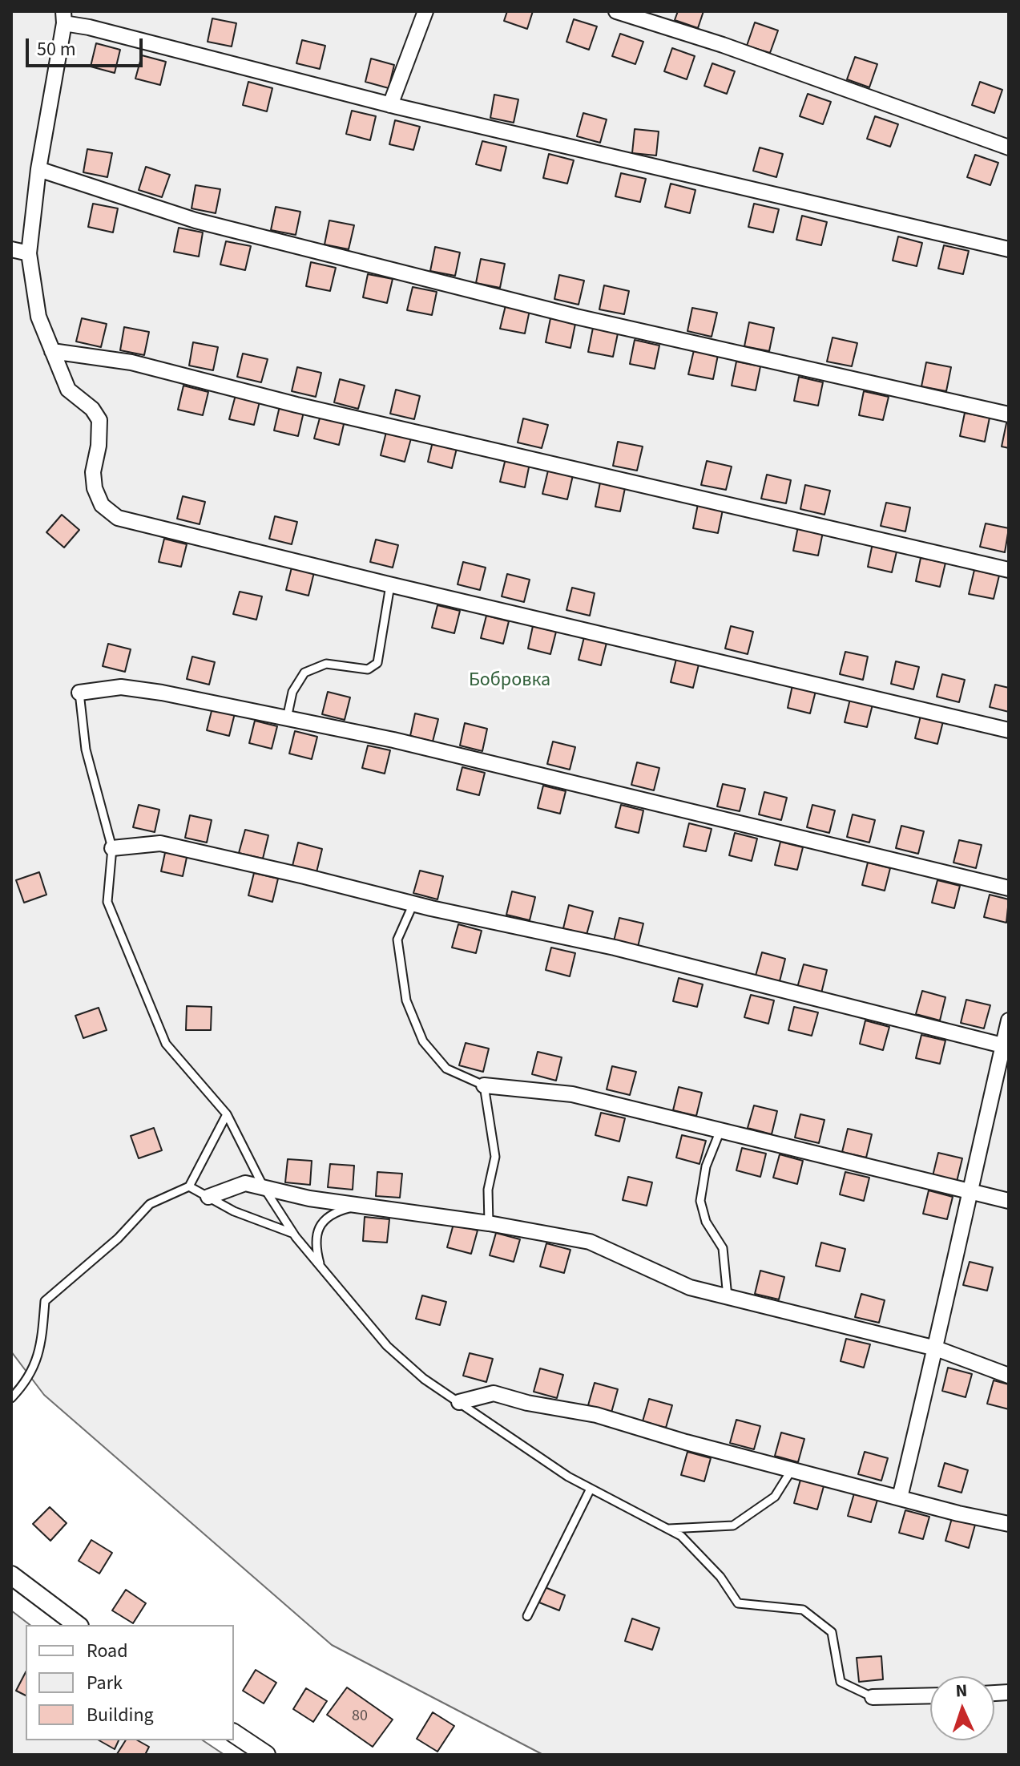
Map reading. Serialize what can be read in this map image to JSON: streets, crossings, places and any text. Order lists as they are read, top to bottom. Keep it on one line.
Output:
{"parks":["Бобровка"],"house_numbers":["80"],"legend":["Road","Park","Building"],"scale_bar":"50 m","north":"top"}
